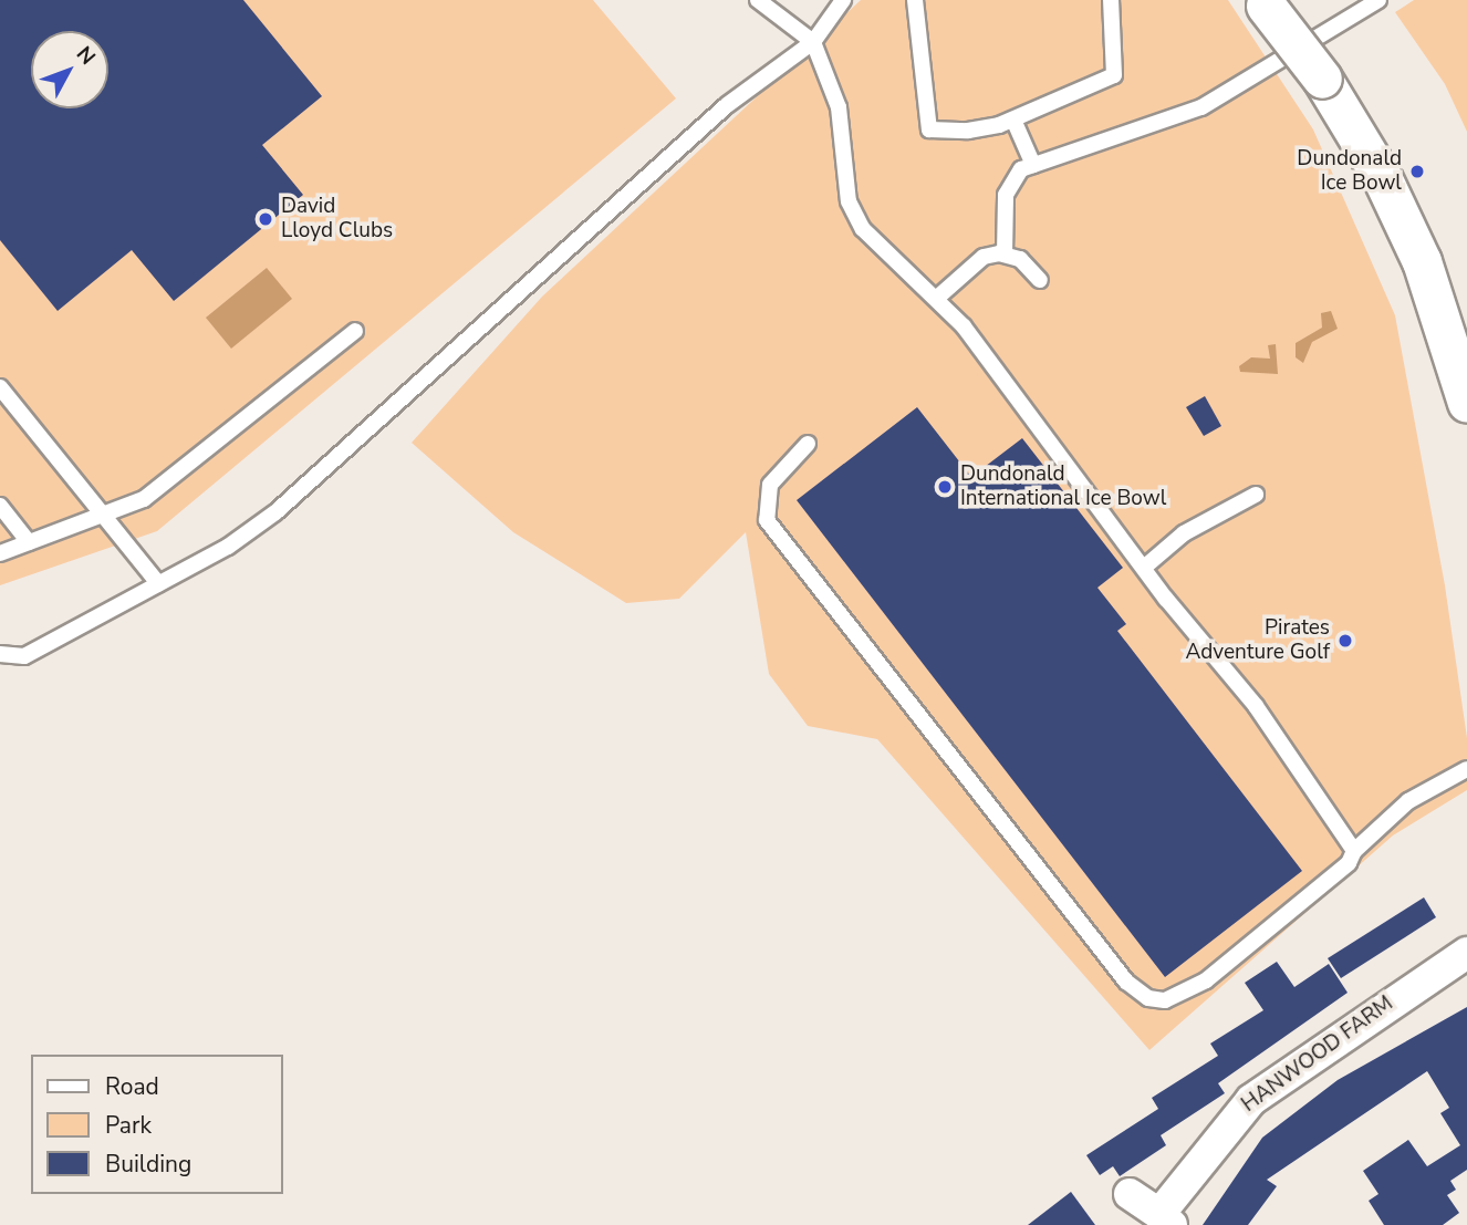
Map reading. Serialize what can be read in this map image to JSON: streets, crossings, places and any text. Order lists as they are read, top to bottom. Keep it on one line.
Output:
{"streets":{"street":["HANWOOD FARM"]},"places":["Dundonald Ice Bowl","David Lloyd Clubs","Dundonald International Ice Bowl","Pirates Adventure Golf"],"legend":["Road","Park","Building"],"north":"top right"}
